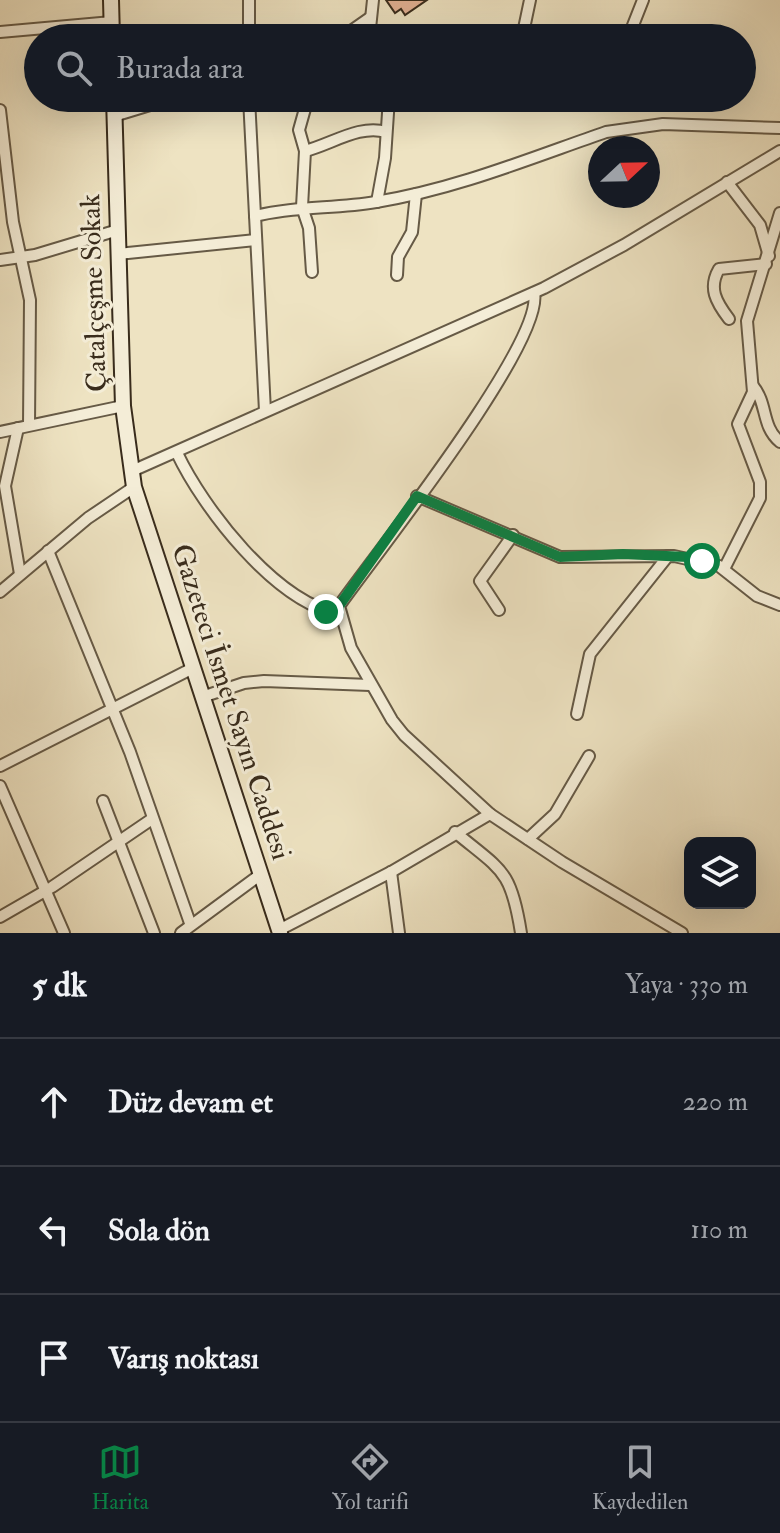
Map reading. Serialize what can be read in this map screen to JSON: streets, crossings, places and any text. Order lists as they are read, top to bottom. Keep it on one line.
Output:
{"streets":{"street":["Çatalçeşme Sokak","Gazeteci İsmet Sayın Caddesi"]},"crossings":[["Çatalçeşme Sokak","Gazeteci İsmet Sayın Caddesi"]],"north":"right","page":{"search":"Burada ara","heading":["5 dk","Yaya · 330 m"],"list":[["Düz devam et","220 m"],["Sola dön","110 m"],"Varış noktası"],"nav":["Harita","Yol tarifi","Kaydedilen"]}}
